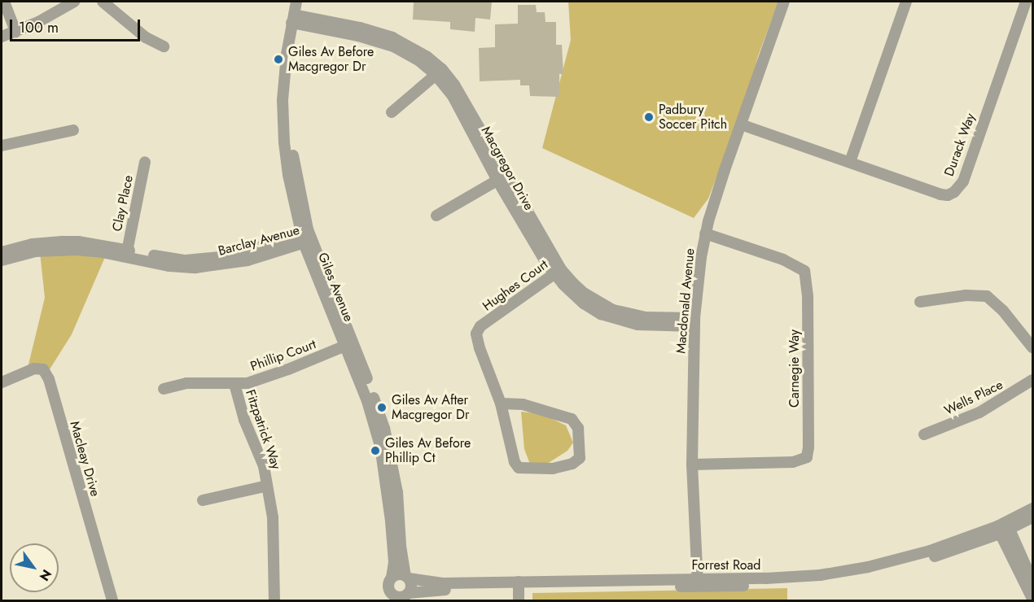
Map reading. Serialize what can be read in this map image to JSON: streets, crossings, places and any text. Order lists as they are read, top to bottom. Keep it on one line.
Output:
{"streets":{"street":["Durack Way","Macgregor Drive","Clay Place","Barclay Avenue","Hughes Court","Giles Avenue","Macdonald Avenue","Phillip Court","Carnegie Way","Wells Place","Fitzpatrick Way","Macleay Drive","Forrest Road"]},"crossings":[["Durack Way","Macdonald Avenue"],["Macgregor Drive","Hughes Court"],["Macgregor Drive","Giles Avenue"],["Macgregor Drive","Macdonald Avenue"],["Clay Place","Barclay Avenue"],["Barclay Avenue","Giles Avenue"],["Giles Avenue","Phillip Court"],["Giles Avenue","Forrest Road"],["Macdonald Avenue","Carnegie Way"],["Macdonald Avenue","Forrest Road"],["Phillip Court","Fitzpatrick Way"]],"places":["Giles Av Before Macgregor Dr","Padbury Soccer Pitch","Giles Av After Macgregor Dr","Giles Av Before Phillip Ct"],"scale_bar":"100 m","north":"bottom right"}
